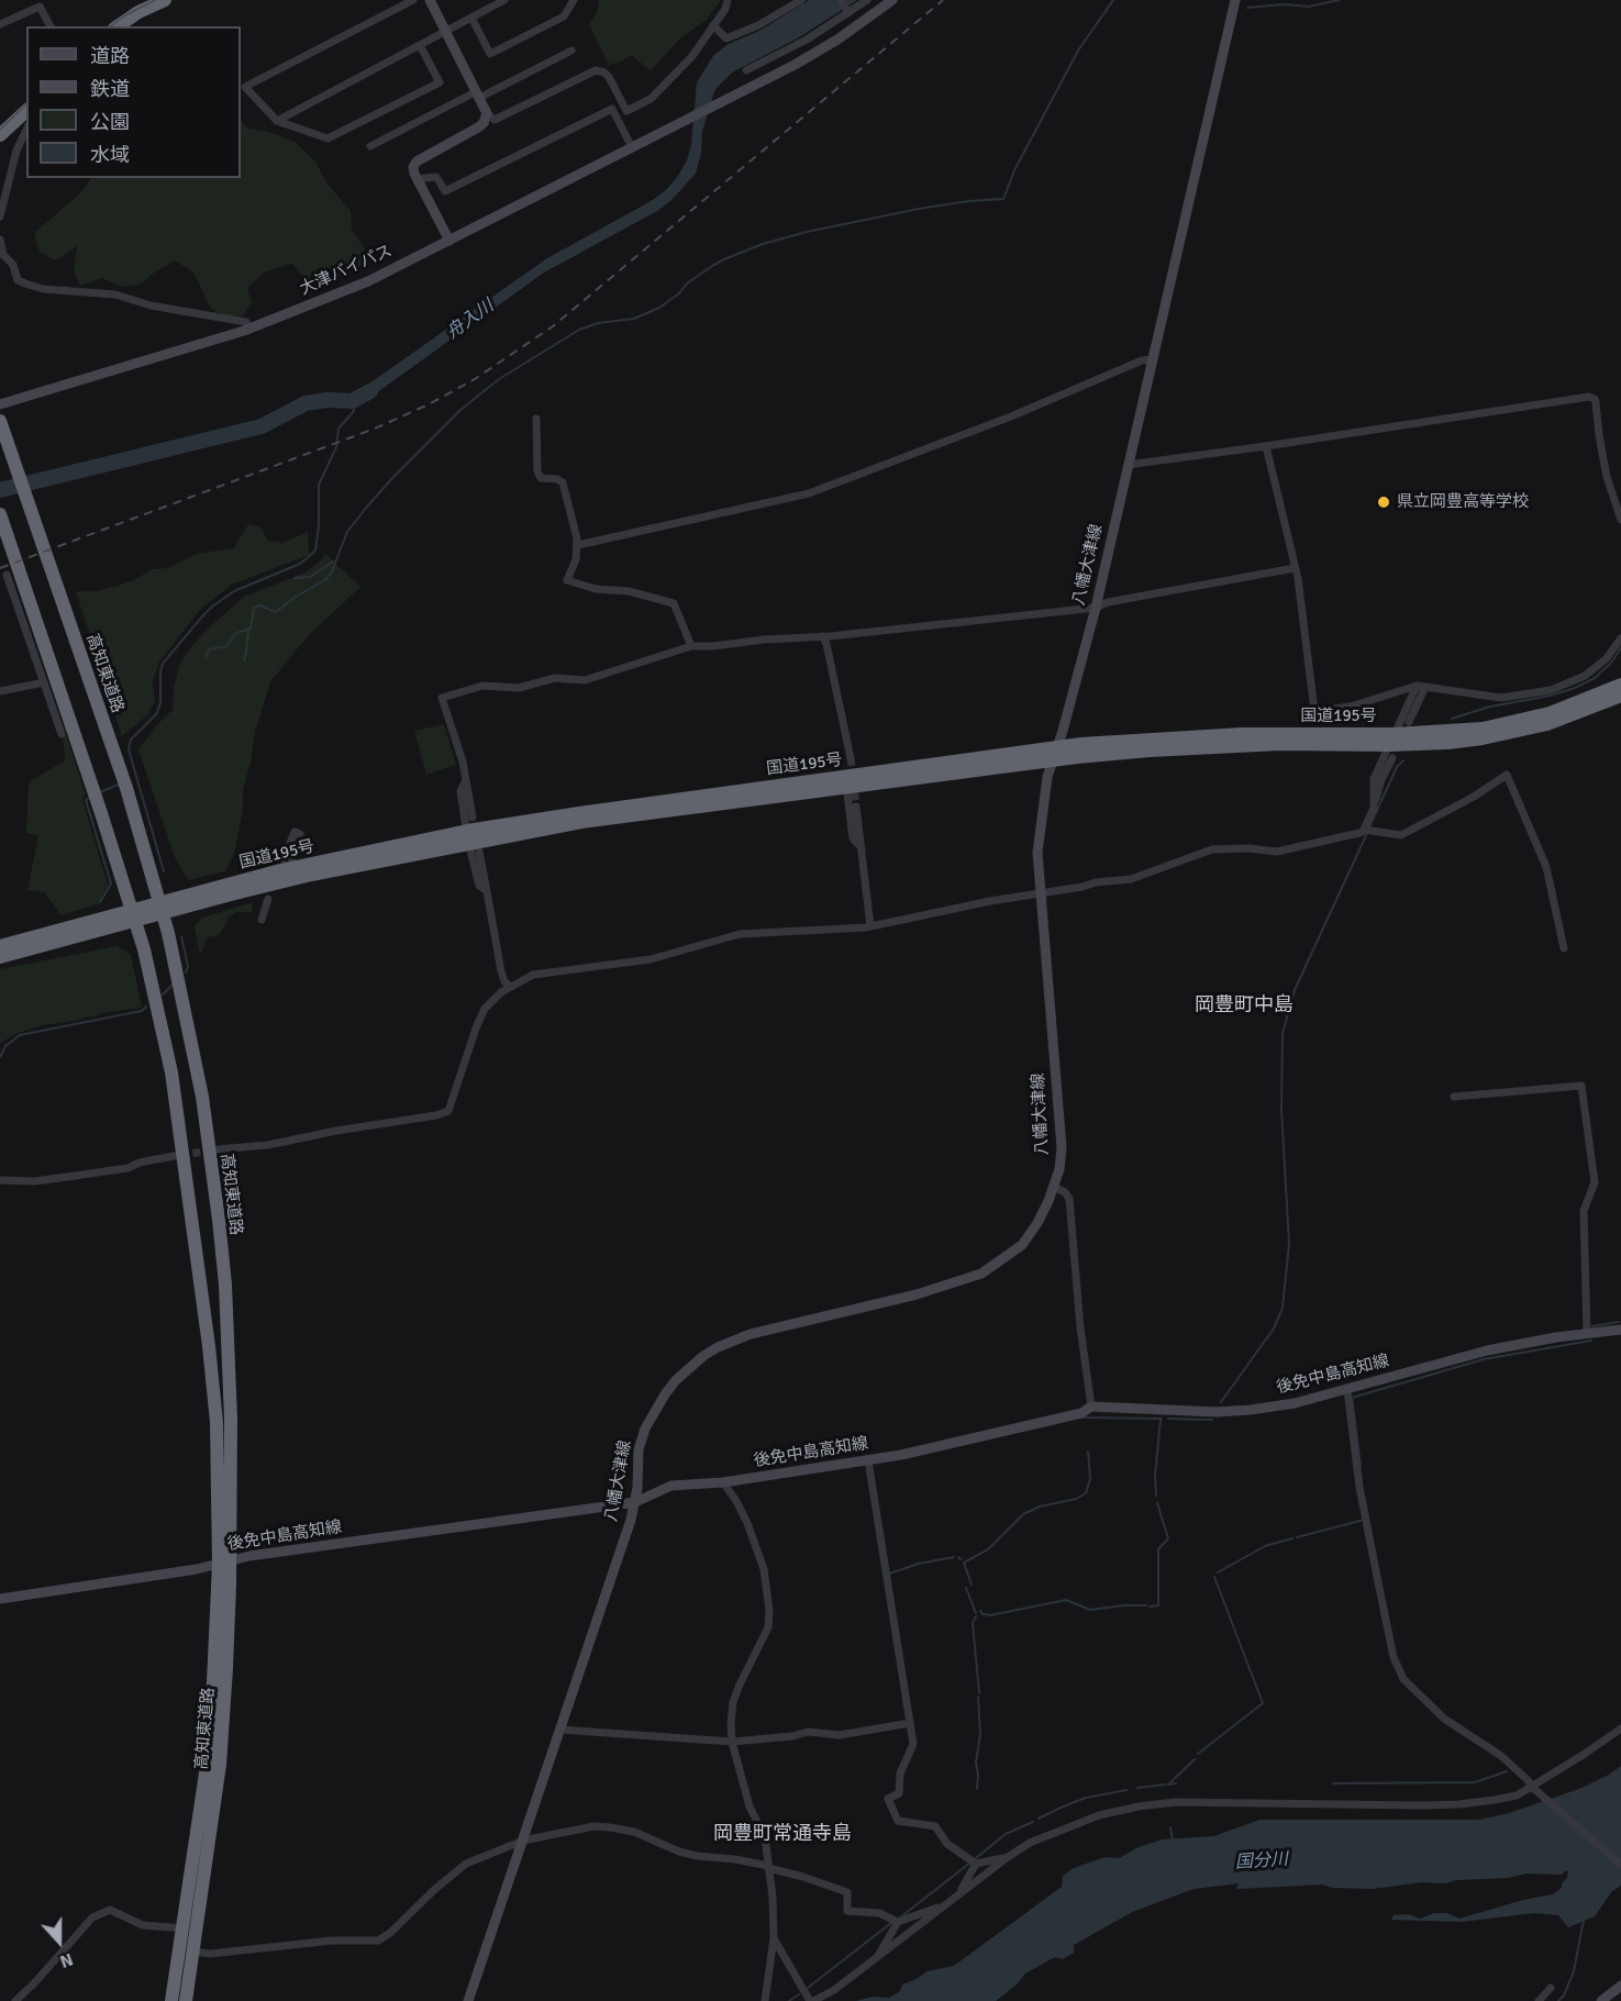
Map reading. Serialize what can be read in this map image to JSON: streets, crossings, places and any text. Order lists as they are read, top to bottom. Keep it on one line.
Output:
{"streets":{"highway":["高知東道路","国道195号"],"main road":["大津バイパス","八幡大津線","後免中島高知線"]},"crossings":[["八幡大津線","国道195号"],["八幡大津線","後免中島高知線"],["高知東道路","国道195号"],["高知東道路","後免中島高知線"]],"districts":["岡豊町中島","岡豊町常通寺島"],"water":["舟入川","国分川"],"places":["県立岡豊高等学校"],"legend":["道路","鉄道","公園","水域"],"north":"bottom"}
